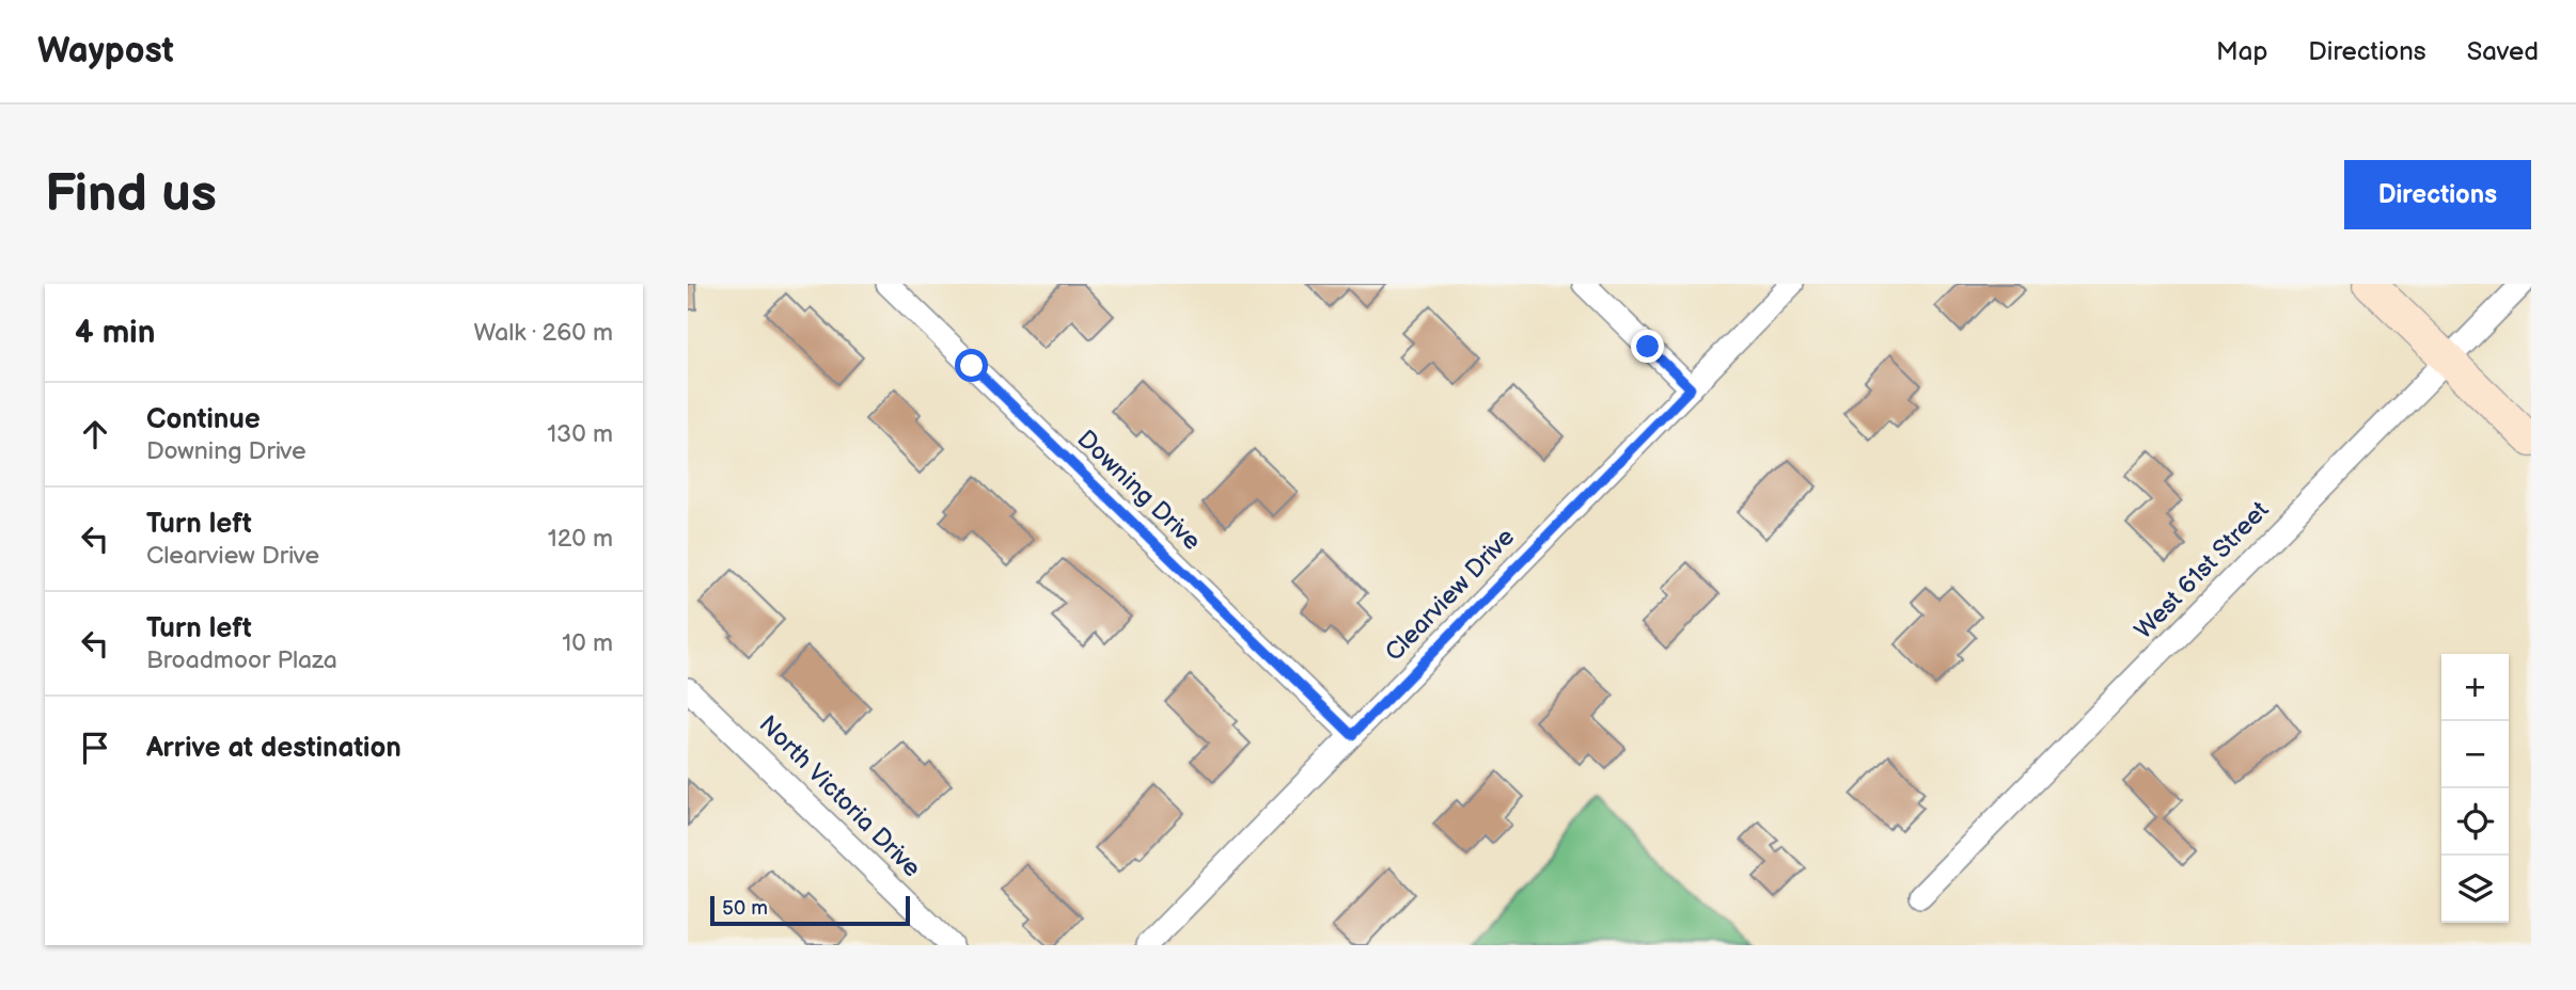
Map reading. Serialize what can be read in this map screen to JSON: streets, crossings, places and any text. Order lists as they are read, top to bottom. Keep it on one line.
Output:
{"streets":{"street":["Downing Drive","West 61st Street","Clearview Drive","North Victoria Drive"]},"crossings":[["Downing Drive","Clearview Drive"]],"scale_bar":"50 m","page":{"header":"Waypost","nav":["Map","Directions","Saved"],"buttons":"Directions","title":"Find us","heading":["4 min","Walk · 260 m"],"list":[["Continue","Downing Drive","130 m"],["Turn left","Clearview Drive","120 m"],["Turn left","Broadmoor Plaza","10 m"],"Arrive at destination"],"map_buttons":["+","−"],"scale":"50 m"}}
